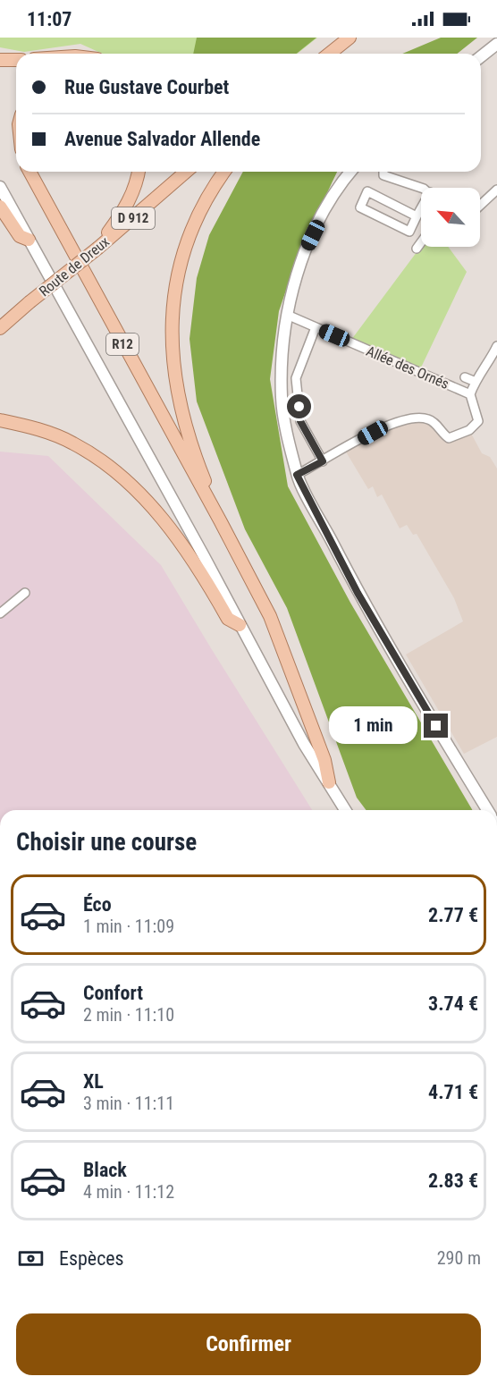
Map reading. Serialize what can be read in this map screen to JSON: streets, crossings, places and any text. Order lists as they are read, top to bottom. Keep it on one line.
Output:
{"streets":{"main road":["D 912","Route de Dreux","R12"],"street":["Allée des Ornés"]},"north":"top left","page":{"status":"11:07","banner":["Rue Gustave Courbet","Avenue Salvador Allende"],"bubble":"1 min","heading":"Choisir une course","list":[{"name":"Éco","note":"1 min · 11:09","value":"2.77 €"},{"name":"Confort","note":"2 min · 11:10","value":"3.74 €"},{"name":"XL","note":"3 min · 11:11","value":"4.71 €"},{"name":"Black","note":"4 min · 11:12","value":"2.83 €"}],"pay":["Espèces","290 m"],"buttons":"Confirmer"}}
